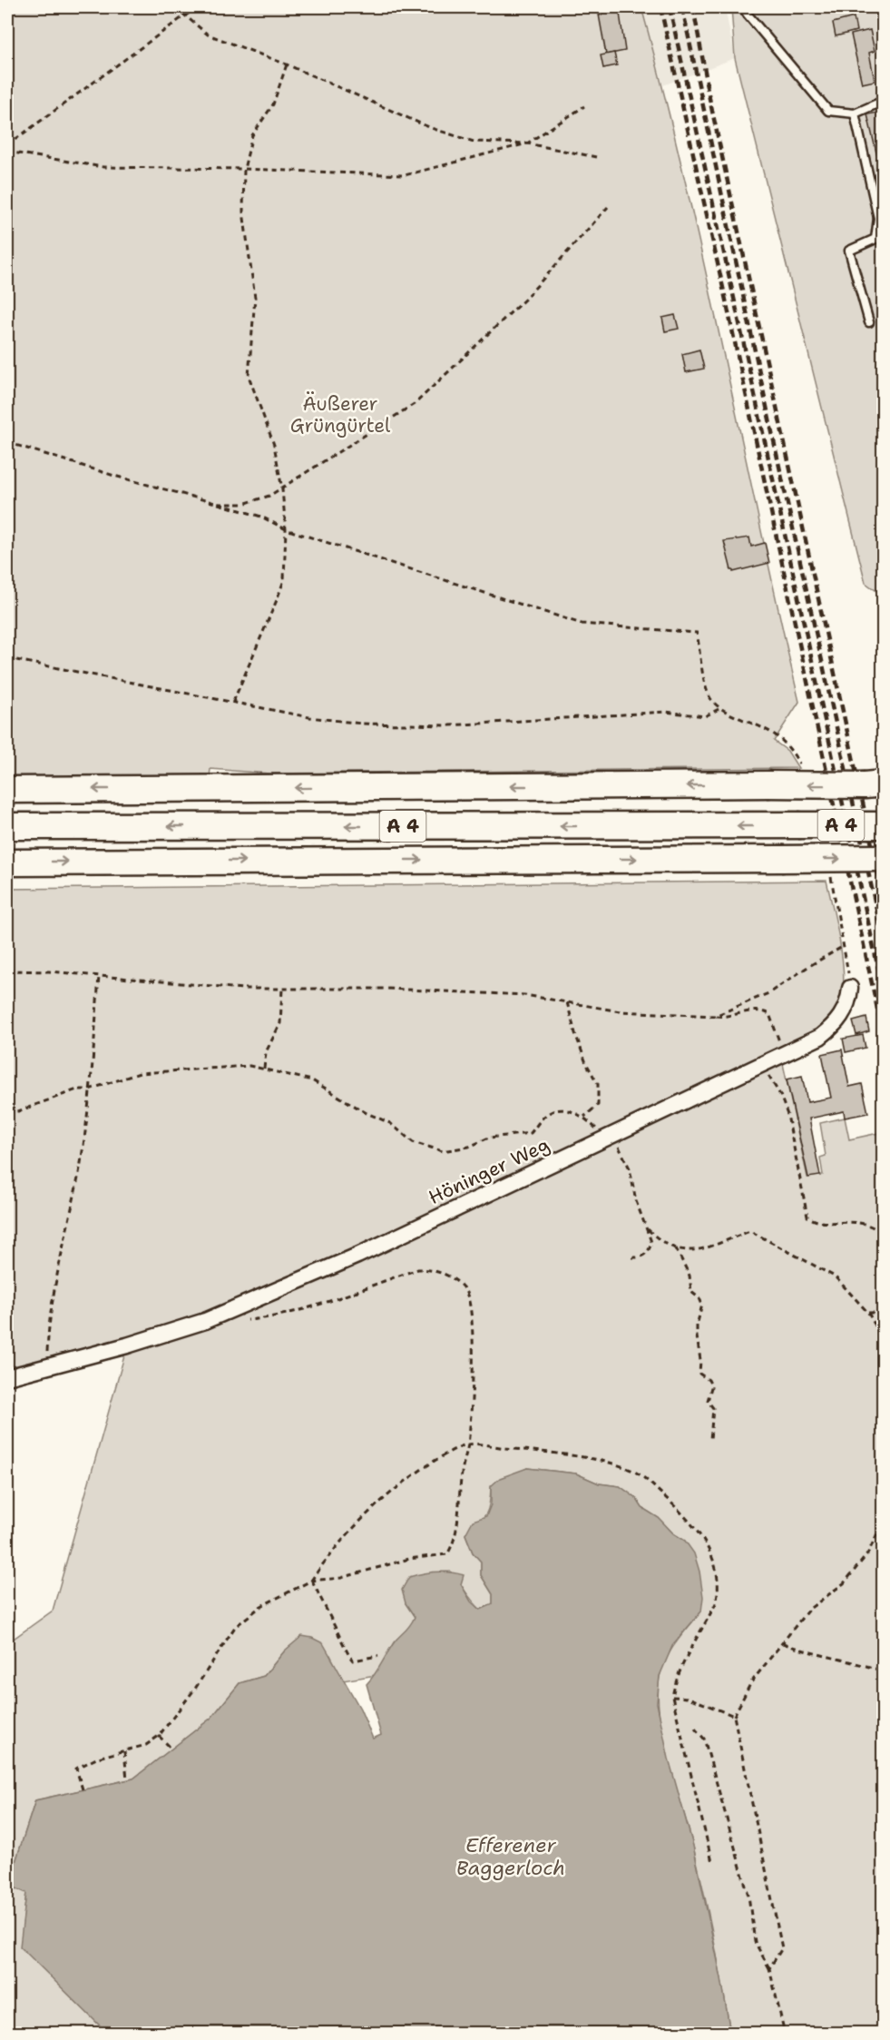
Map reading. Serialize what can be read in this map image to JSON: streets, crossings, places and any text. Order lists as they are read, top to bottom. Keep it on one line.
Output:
{"streets":{"highway":["A 4"],"street":["Höninger Weg"]},"water":["Efferener Baggerloch"],"parks":["Äußerer Grüngürtel"]}
